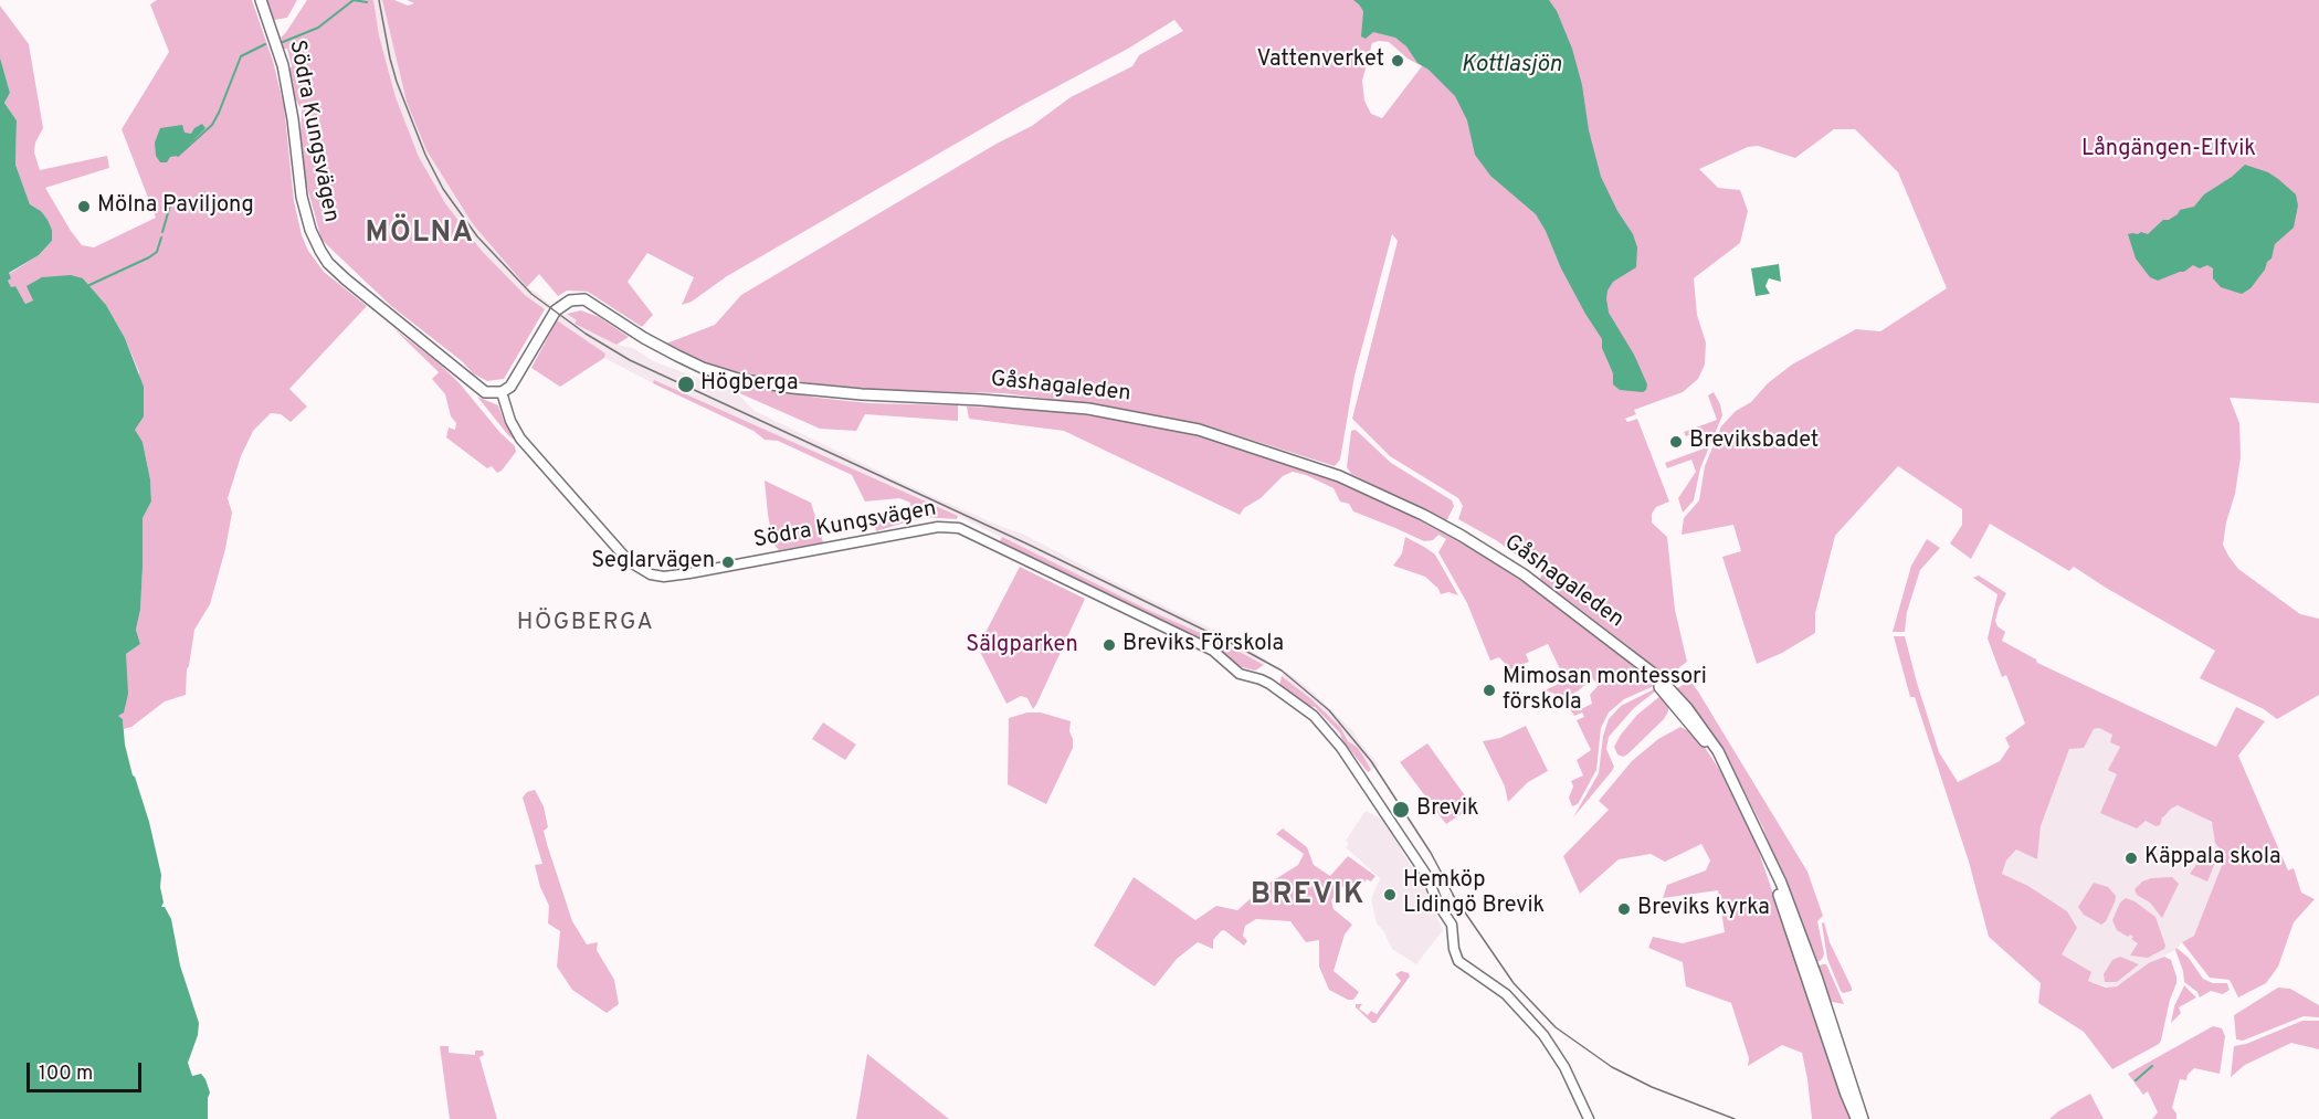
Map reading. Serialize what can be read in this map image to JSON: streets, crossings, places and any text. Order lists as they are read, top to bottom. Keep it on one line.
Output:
{"streets":{"main road":["Södra Kungsvägen","Gåshagaleden"]},"crossings":[["Södra Kungsvägen","Gåshagaleden"]],"districts":["MÖLNA","HÖGBERGA","BREVIK"],"water":["Kottlasjön"],"parks":["Långängen-Elfvik","Sälgparken"],"places":["Vattenverket","Mölna Paviljong","Högberga","Breviksbadet","Seglarvägen","Breviks Förskola","Mimosan montessori förskola","Brevik","Käppala skola","Hemköp Lidingö Brevik","Breviks kyrka"],"scale_bar":"100 m"}
